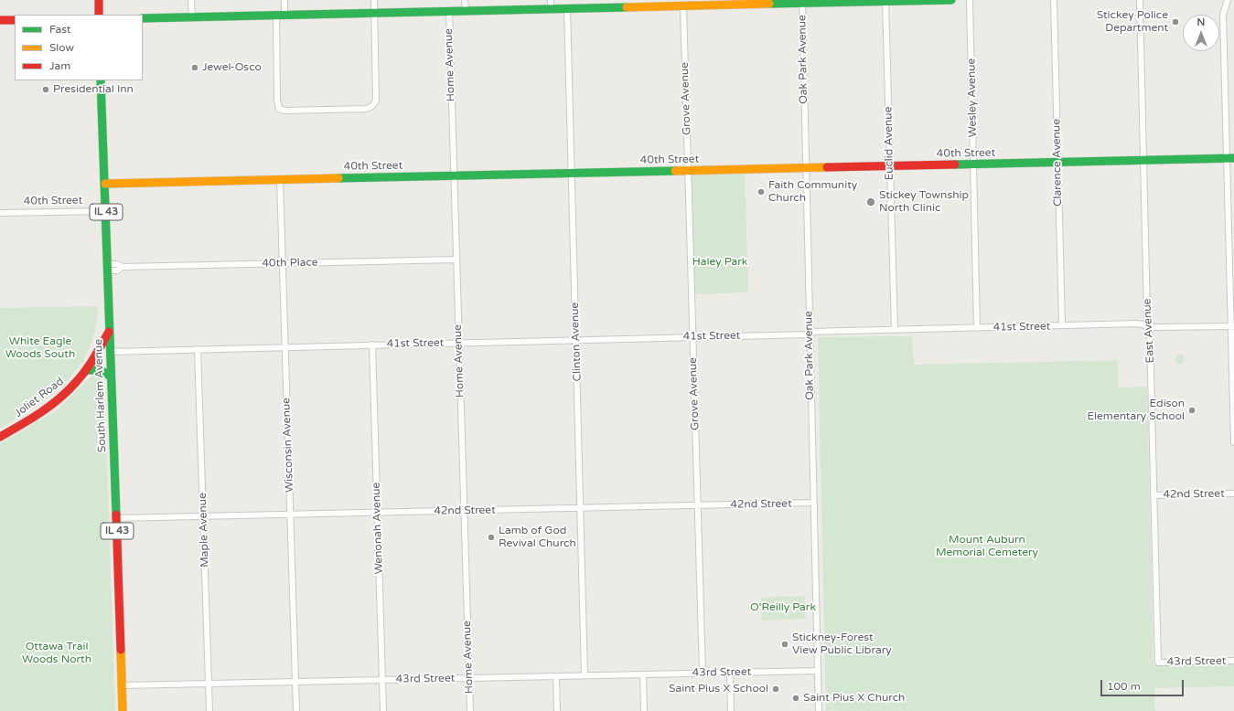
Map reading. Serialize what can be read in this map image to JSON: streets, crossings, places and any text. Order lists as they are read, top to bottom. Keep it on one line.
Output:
{"streets":{"main road":["40th Street","IL 43","South Harlem Avenue","Joliet Road"],"street":["Oak Park Avenue","Home Avenue","Wesley Avenue","Grove Avenue","Euclid Avenue","Clarence Avenue","40th Place","41st Street","East Avenue","Clinton Avenue","Wisconsin Avenue","42nd Street","Wenonah Avenue","Maple Avenue","43rd Street"]},"crossings":[["Oak Park Avenue","40th Street"],["Oak Park Avenue","41st Street"],["Oak Park Avenue","42nd Street"],["Oak Park Avenue","43rd Street"],["Home Avenue","40th Street"],["Home Avenue","40th Place"],["Home Avenue","41st Street"],["Home Avenue","42nd Street"],["Home Avenue","43rd Street"],["Wesley Avenue","40th Street"],["Wesley Avenue","41st Street"],["Grove Avenue","40th Street"],["Grove Avenue","41st Street"],["Grove Avenue","42nd Street"],["Grove Avenue","43rd Street"],["Euclid Avenue","40th Street"],["Euclid Avenue","41st Street"],["40th Street","Clarence Avenue"],["40th Street","East Avenue"],["40th Street","Clinton Avenue"],["40th Street","South Harlem Avenue"],["40th Street","Wisconsin Avenue"],["Clarence Avenue","41st Street"],["40th Place","South Harlem Avenue"],["40th Place","Wisconsin Avenue"],["41st Street","East Avenue"],["41st Street","Clinton Avenue"],["41st Street","South Harlem Avenue"],["41st Street","Wisconsin Avenue"],["41st Street","Wenonah Avenue"],["41st Street","Maple Avenue"],["East Avenue","42nd Street"],["East Avenue","43rd Street"],["Clinton Avenue","42nd Street"],["Clinton Avenue","43rd Street"],["South Harlem Avenue","Joliet Road"],["South Harlem Avenue","42nd Street"],["South Harlem Avenue","43rd Street"],["Wisconsin Avenue","42nd Street"],["Wisconsin Avenue","43rd Street"],["42nd Street","Wenonah Avenue"],["42nd Street","Maple Avenue"],["Wenonah Avenue","43rd Street"],["Maple Avenue","43rd Street"]],"parks":["Haley Park","White Eagle Woods South","Mount Auburn Memorial Cemetery","O'Reilly Park","Ottawa Trail Woods North"],"places":["Stickey Police Department","Jewel-Osco","Presidential Inn","Faith Community Church","Stickey Township North Clinic","Edison Elementary School","Lamb of God Revival Church","Stickney-Forest View Public Library","Saint Pius X School","Saint Pius X Church"],"legend":["Fast","Slow","Jam"],"scale_bar":"100 m","north":"top"}
